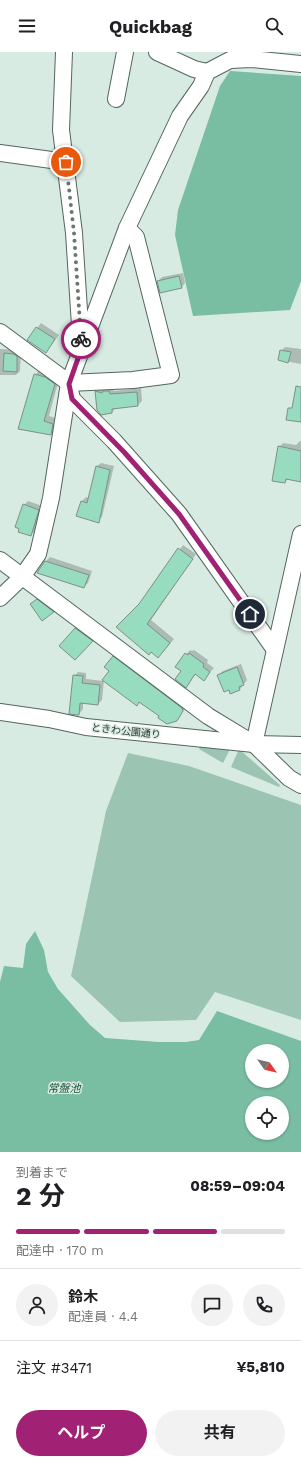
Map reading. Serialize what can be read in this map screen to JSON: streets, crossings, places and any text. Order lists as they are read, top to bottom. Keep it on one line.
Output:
{"streets":{"street":["ときわ公園通り"]},"water":["常盤池"],"north":"bottom right","page":{"header":"Quickbag","heading":["2 分","到着まで","08:59–09:04"],"panel":["鈴木","配達員 · 4.4","注文 #3471","¥5,810"],"bar":"配達中 · 170 m","buttons":["ヘルプ","共有"]}}
